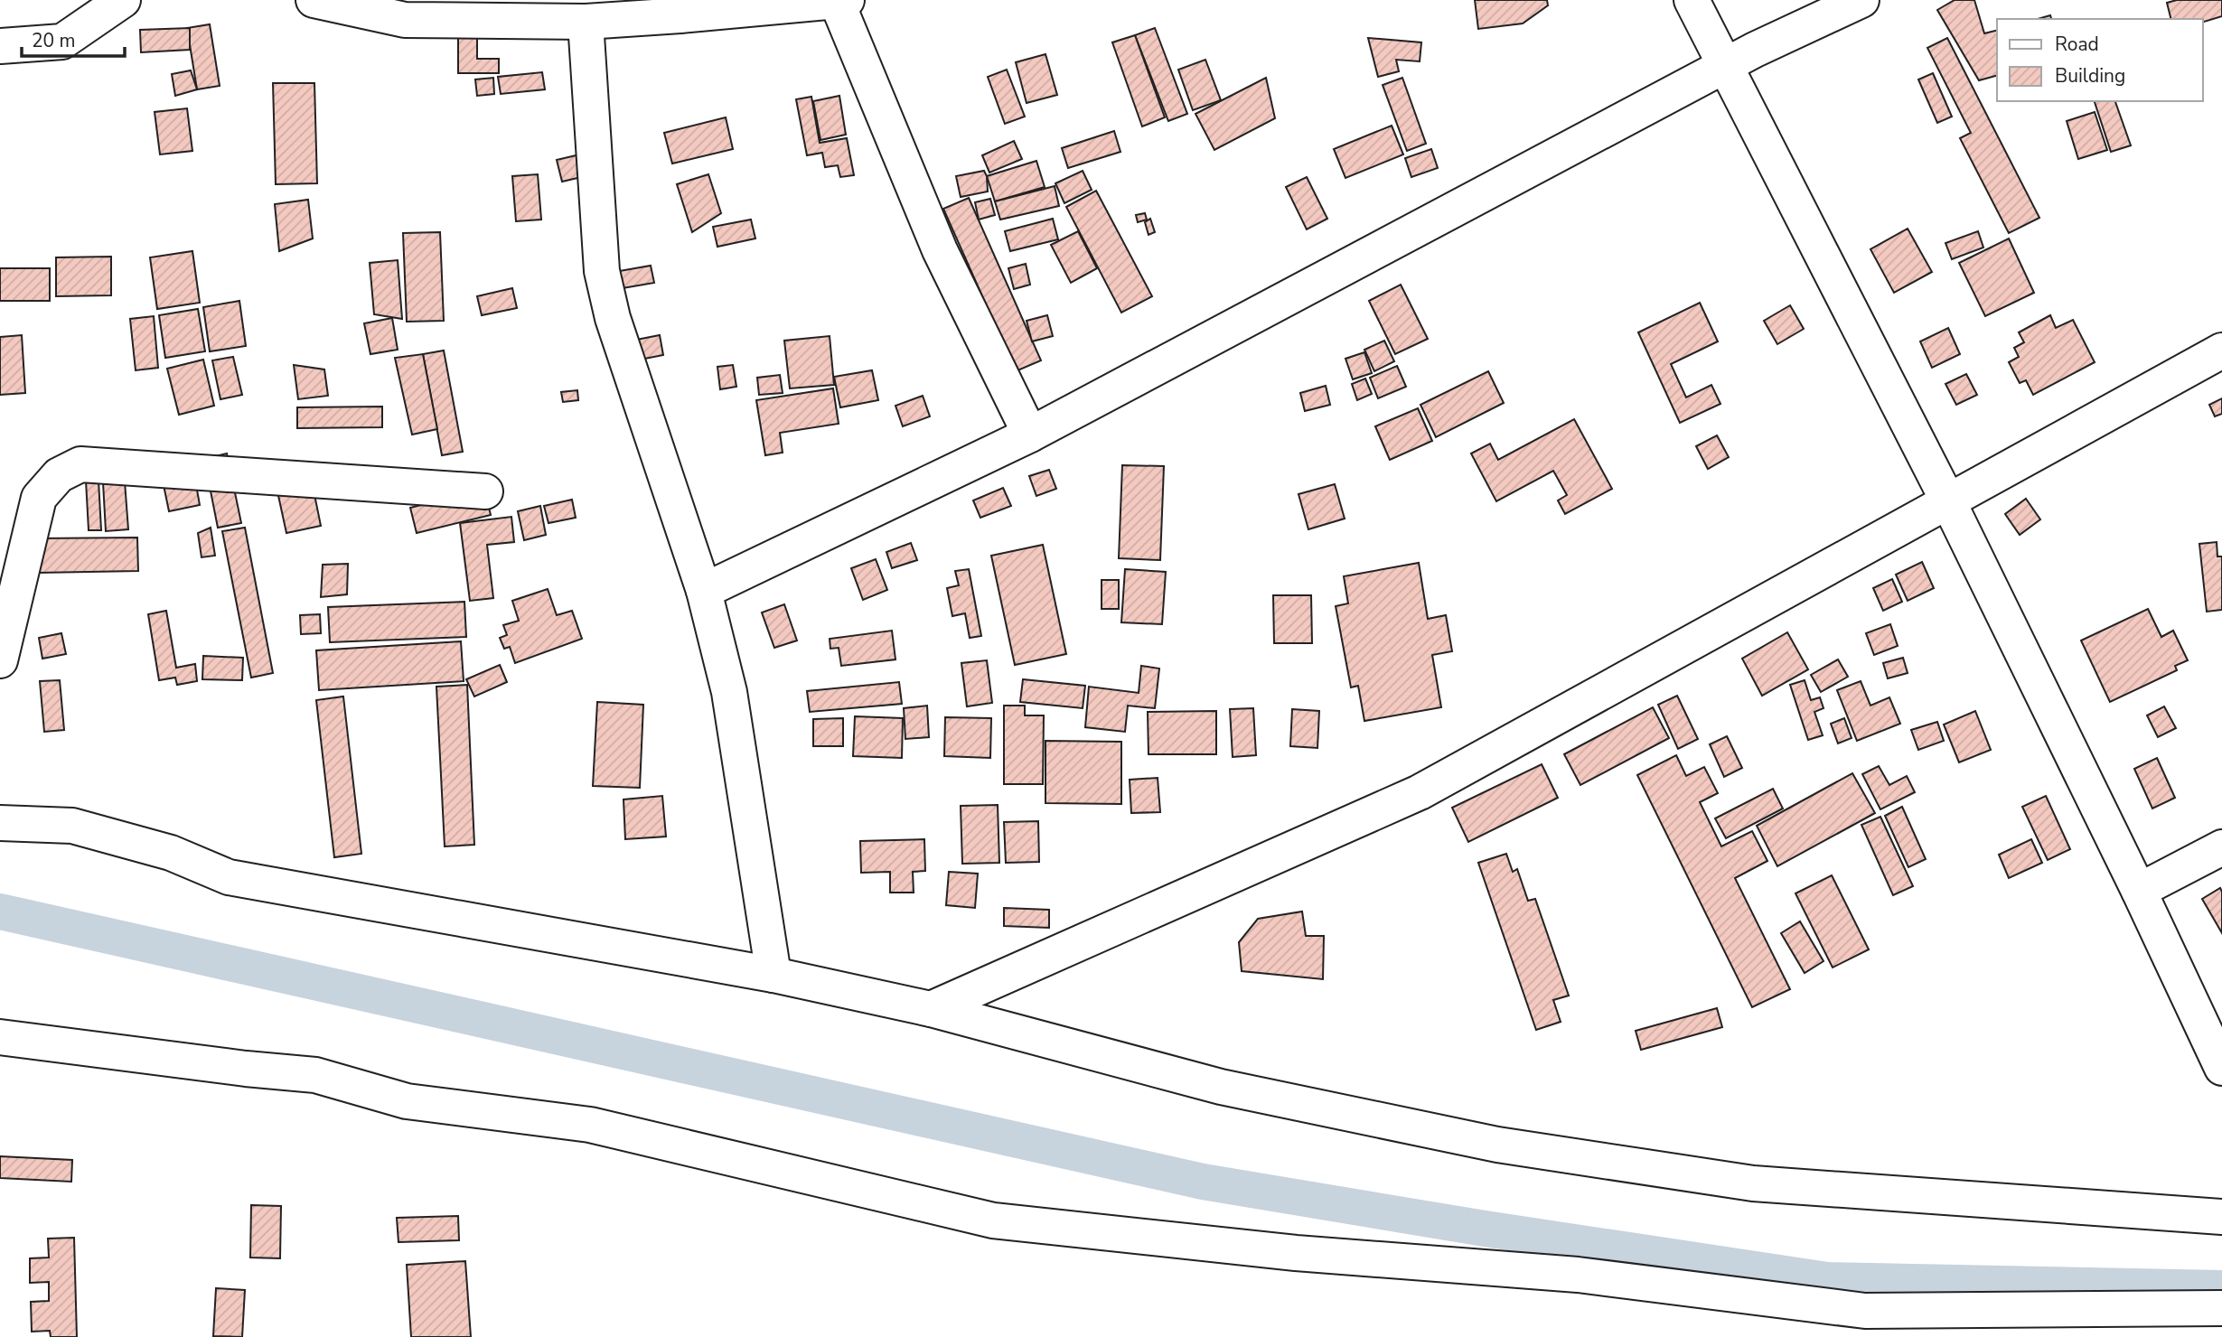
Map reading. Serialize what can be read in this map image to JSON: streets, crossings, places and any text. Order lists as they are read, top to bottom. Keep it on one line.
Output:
{"legend":["Road","Building"],"scale_bar":"20 m"}
